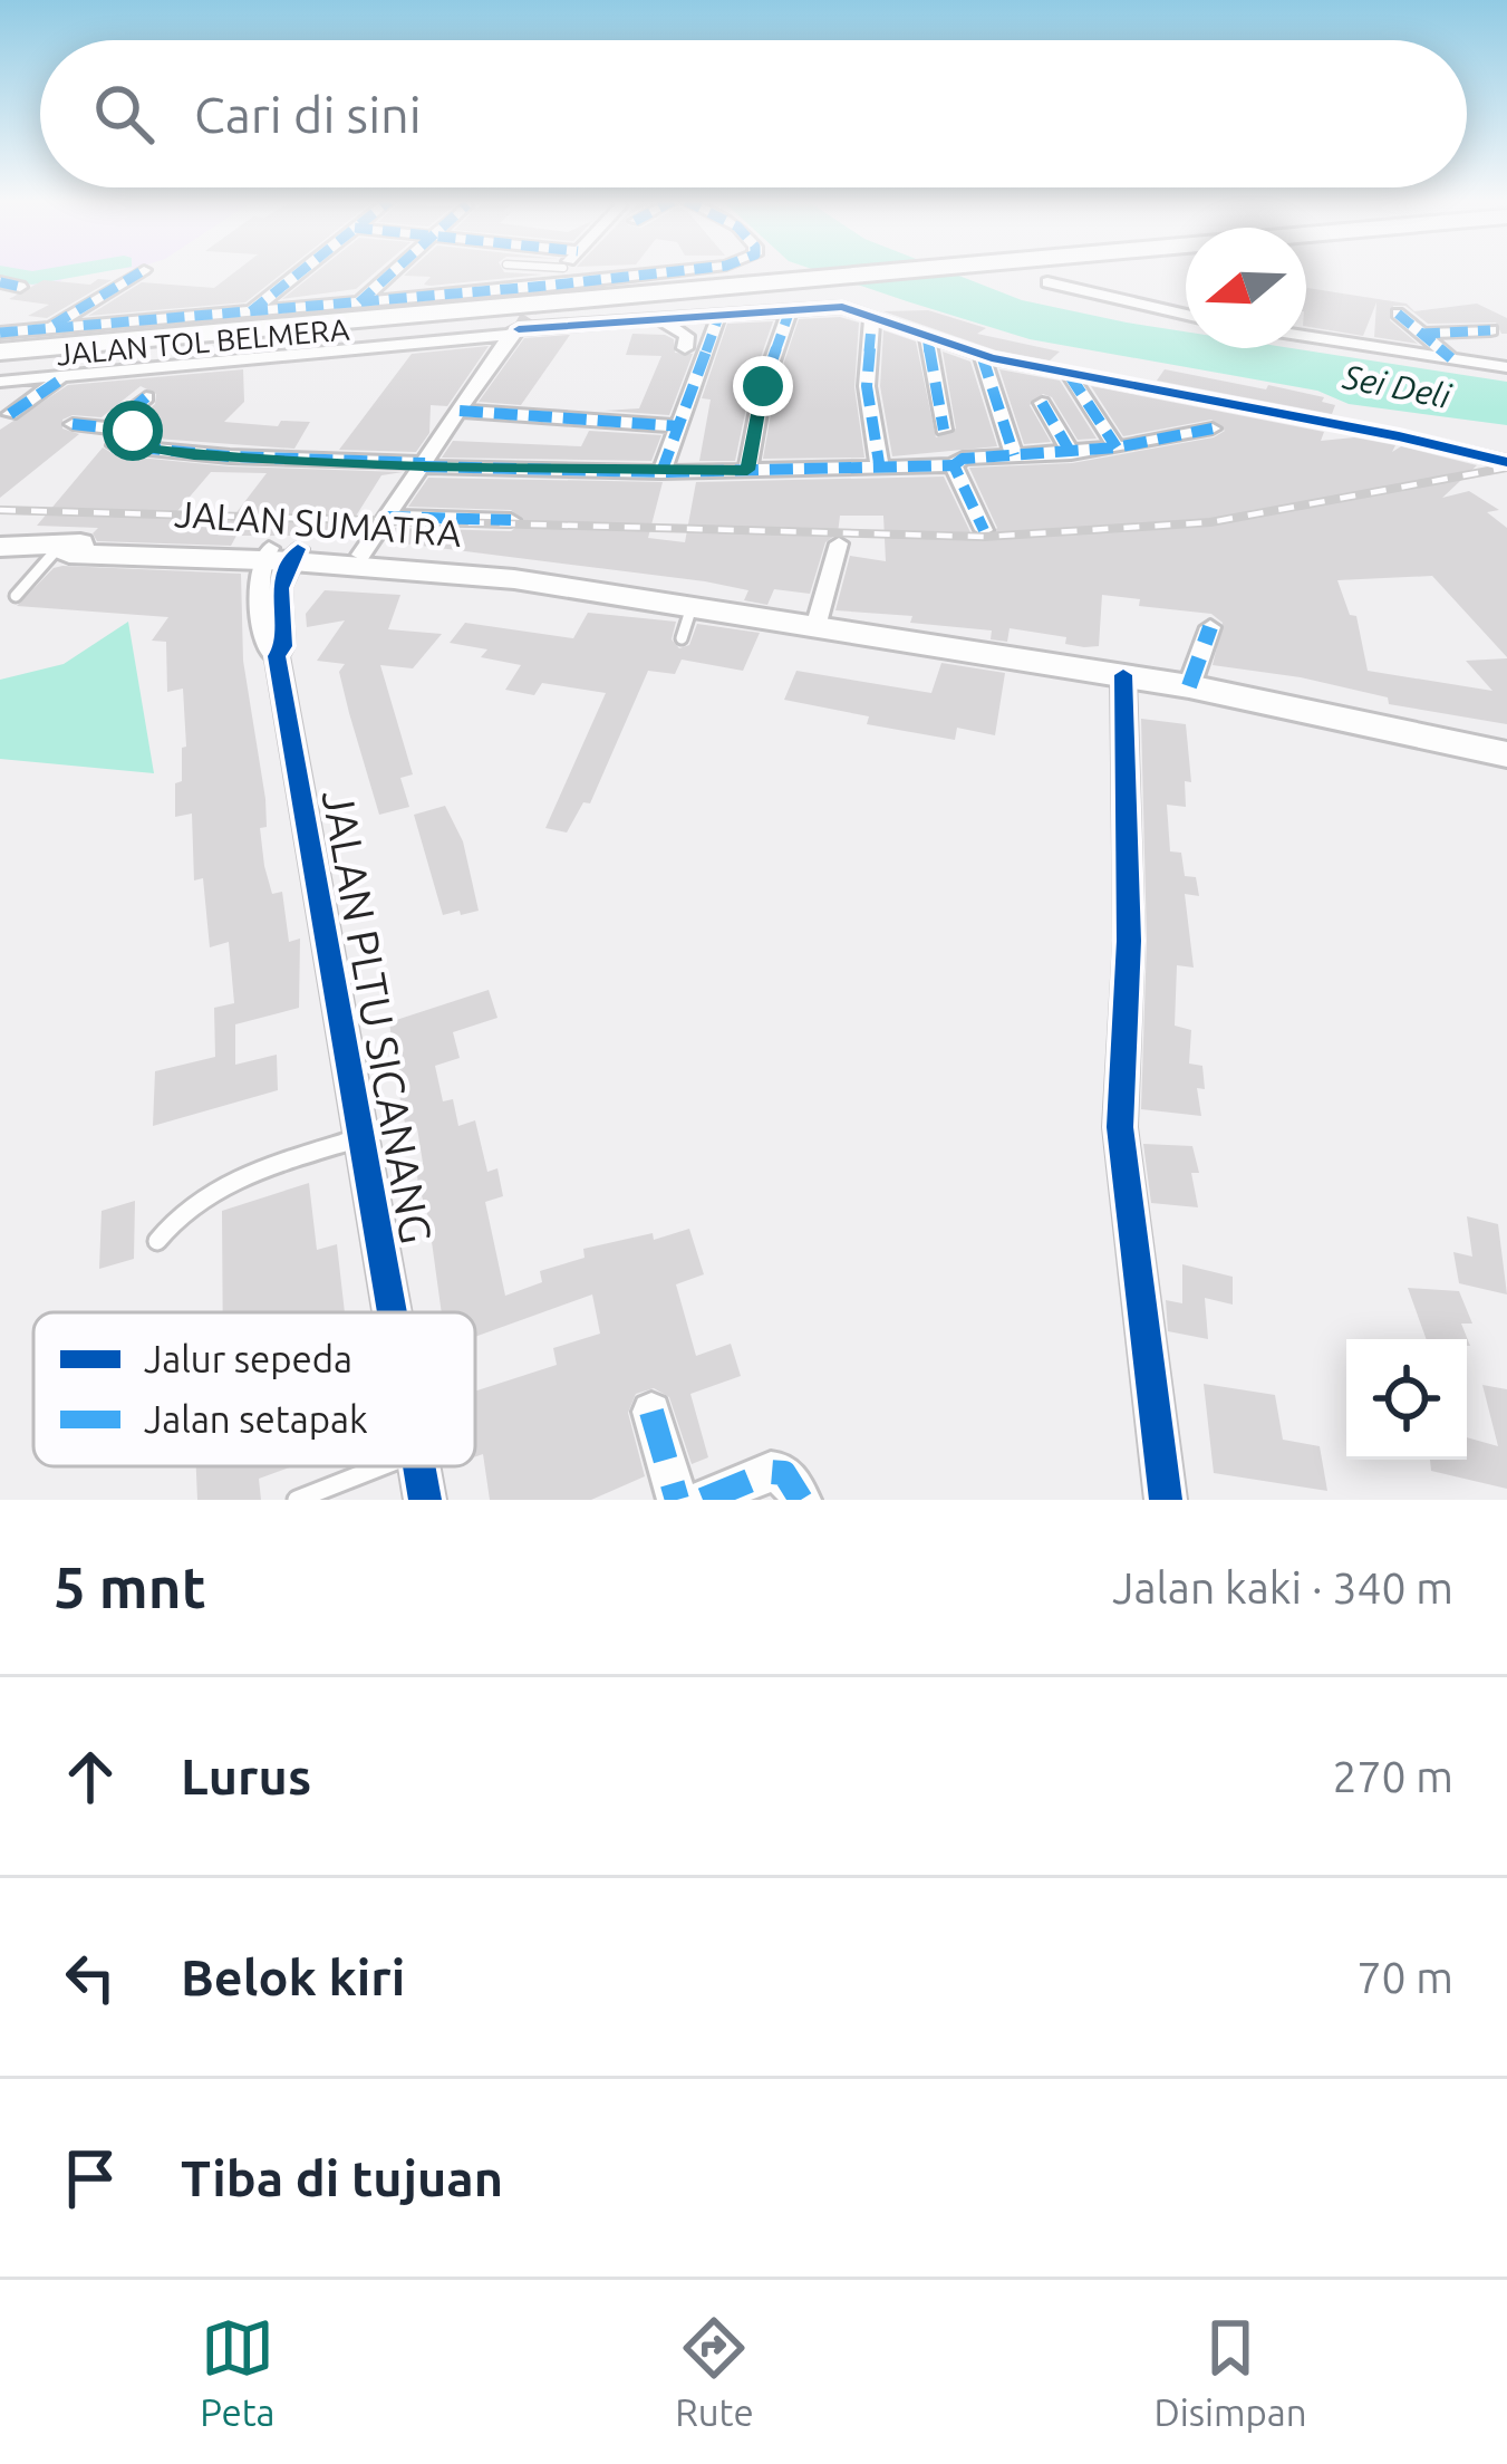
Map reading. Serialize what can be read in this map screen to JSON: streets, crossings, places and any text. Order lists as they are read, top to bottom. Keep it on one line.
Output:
{"streets":{"highway":["JALAN TOL BELMERA","JALAN SUMATRA"],"street":["JALAN PLTU SICANANG"]},"crossings":[["JALAN SUMATRA","JALAN PLTU SICANANG"]],"water":["Sei Deli"],"legend":["Jalur sepeda","Jalan setapak"],"north":"left","page":{"search":"Cari di sini","heading":["5 mnt","Jalan kaki · 340 m"],"list":[["Lurus","270 m"],["Belok kiri","70 m"],"Tiba di tujuan"],"nav":["Peta","Rute","Disimpan"]}}
